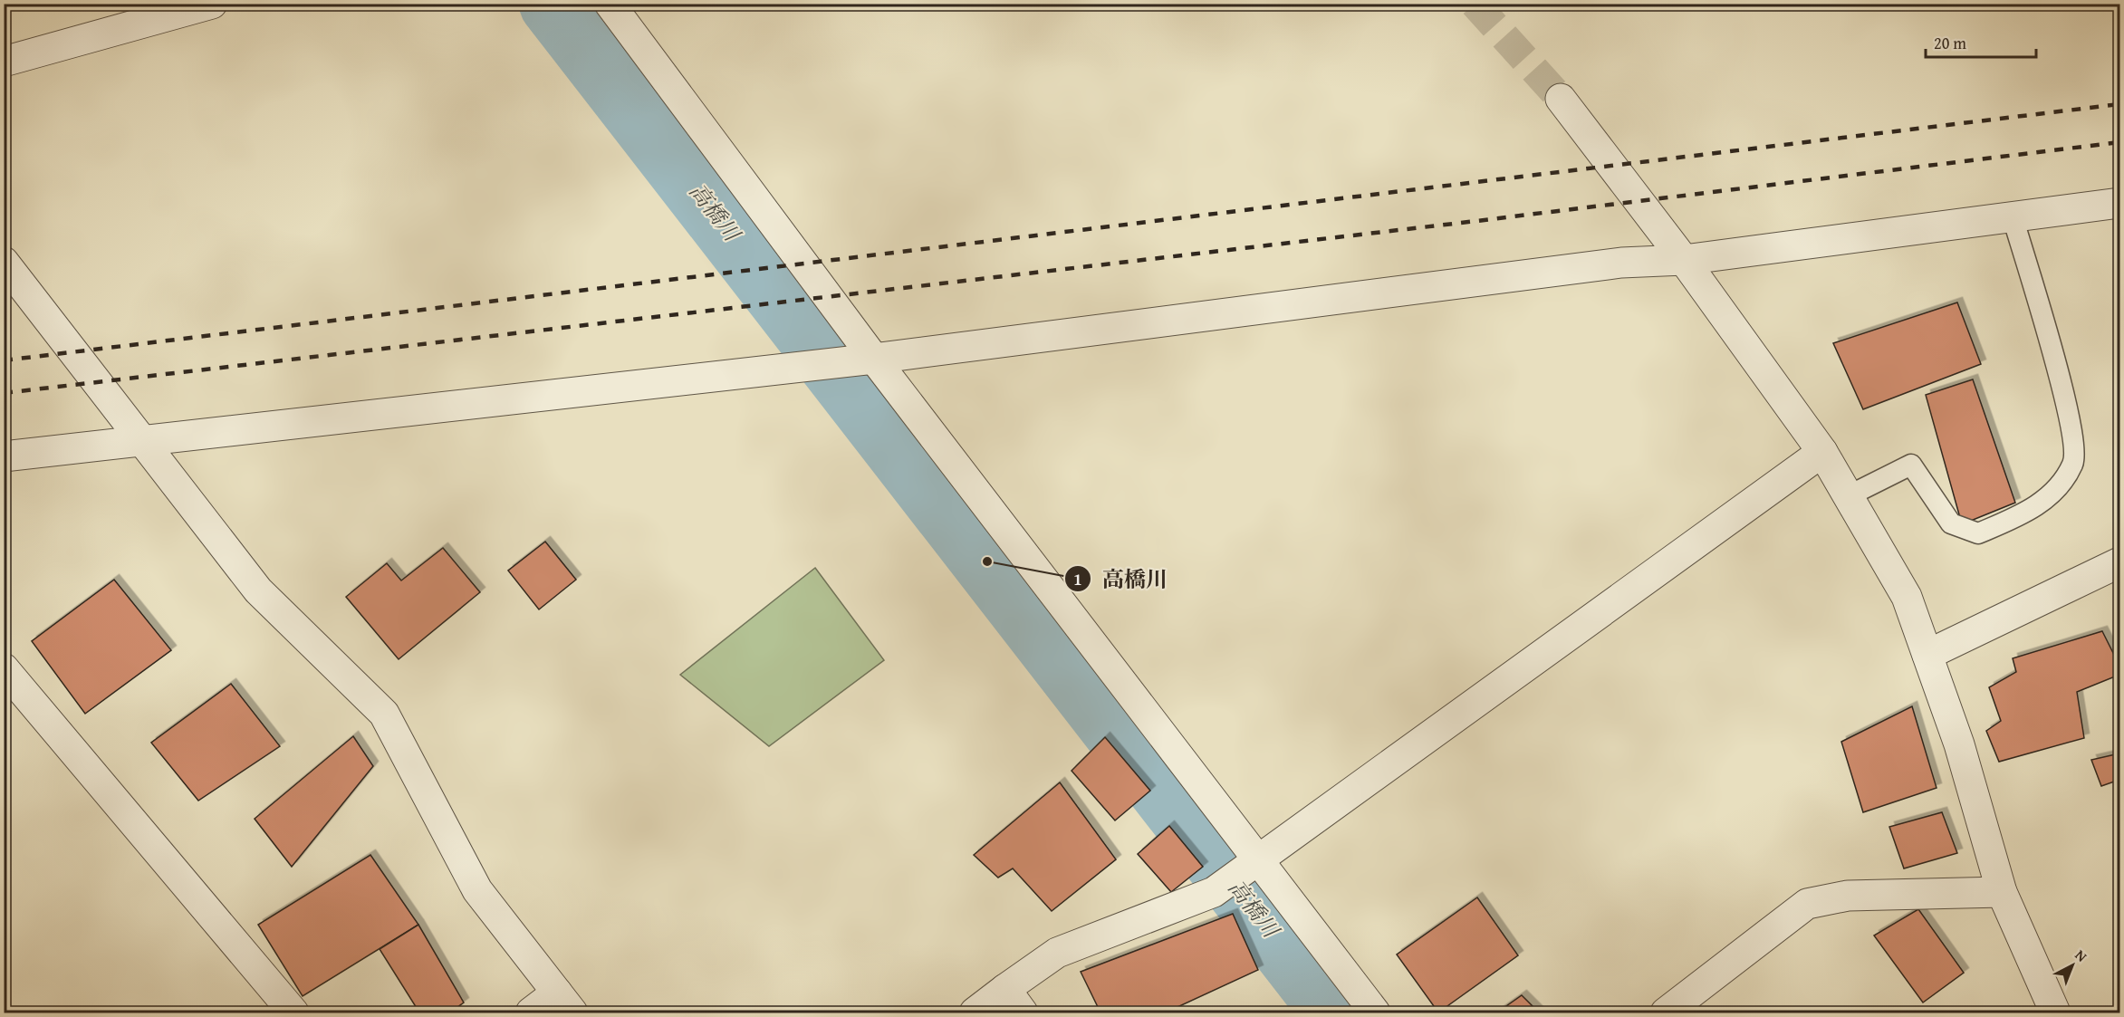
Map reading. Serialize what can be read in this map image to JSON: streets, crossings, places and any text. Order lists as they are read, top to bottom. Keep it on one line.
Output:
{"water":["高橋川"],"places":["高橋川"],"scale_bar":"20 m","north":"top right"}
